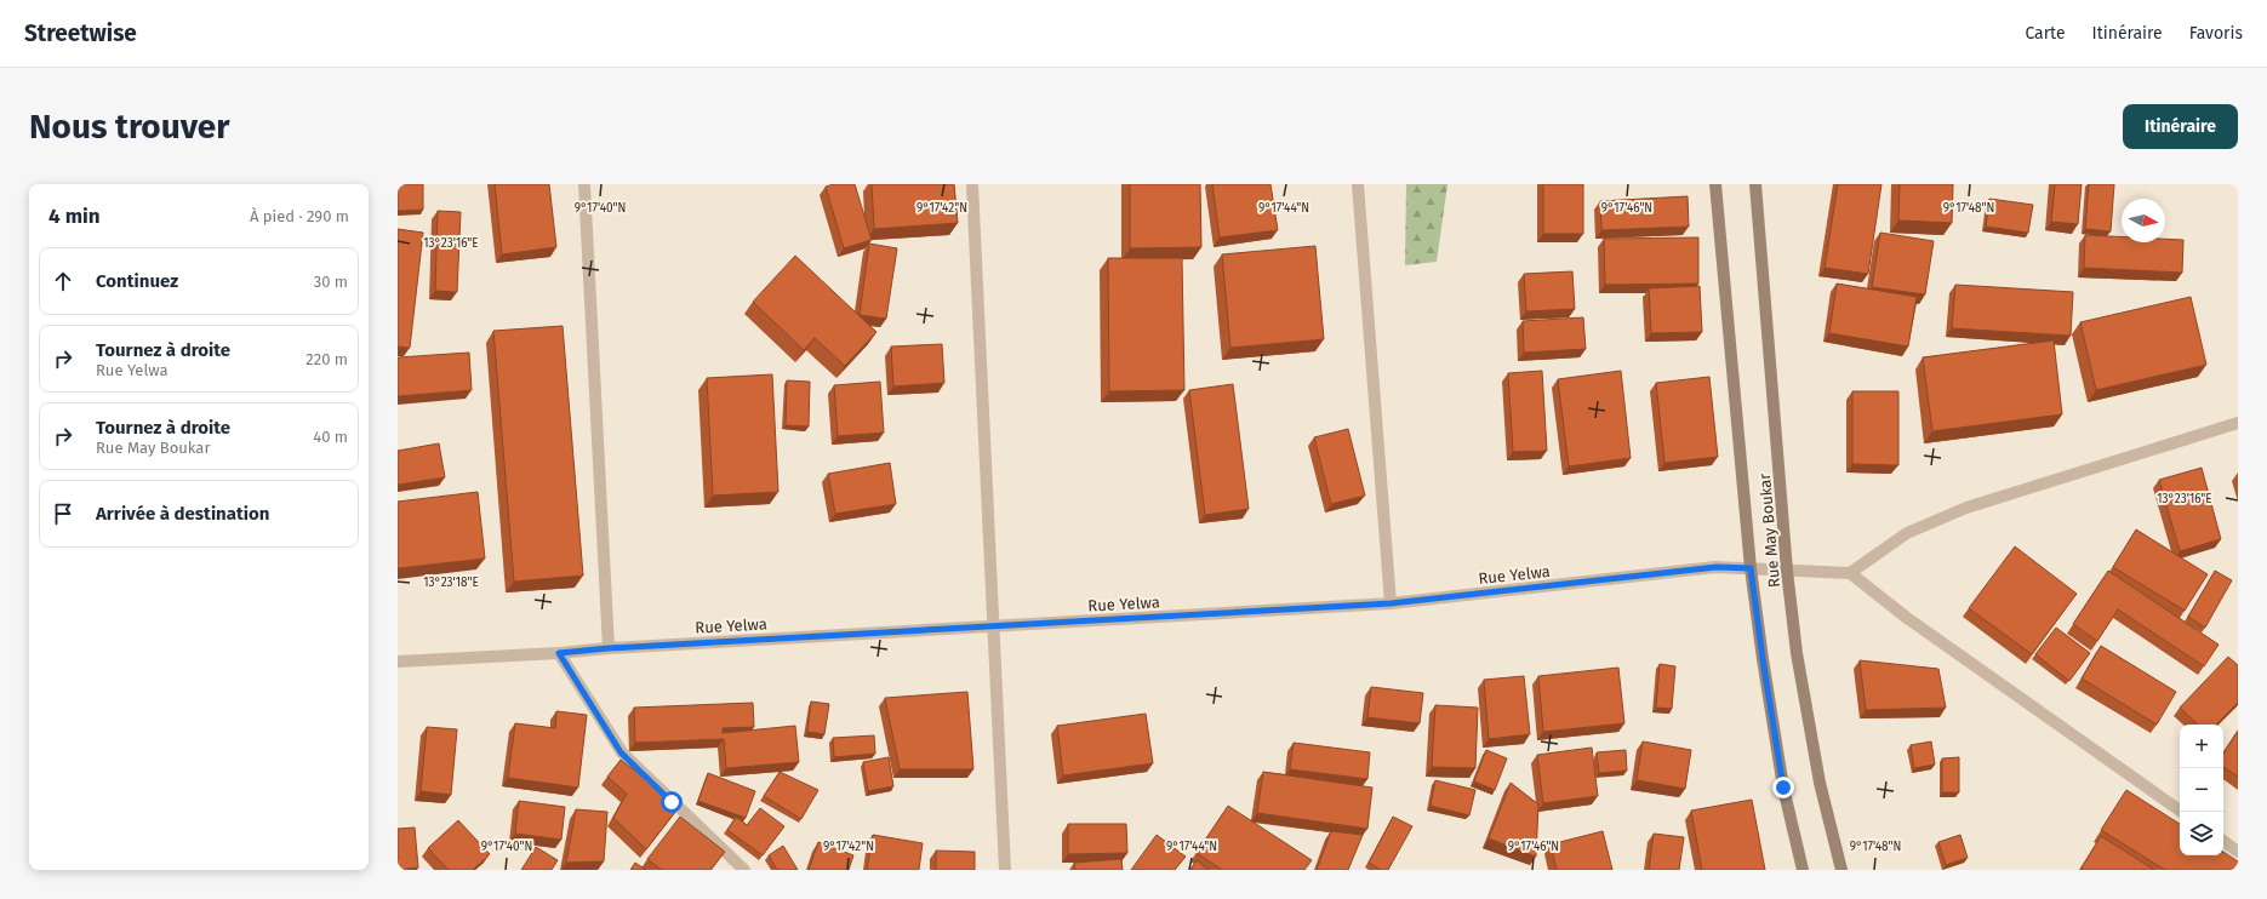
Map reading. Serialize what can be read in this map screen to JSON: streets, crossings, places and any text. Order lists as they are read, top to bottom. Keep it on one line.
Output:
{"streets":{"main road":["Rue May Boukar"],"street":["Rue Yelwa"]},"crossings":[["Rue May Boukar","Rue Yelwa"]],"north":"right","page":{"header":"Streetwise","nav":["Carte","Itinéraire","Favoris"],"buttons":"Itinéraire","title":"Nous trouver","heading":["4 min","À pied · 290 m"],"list":[["Continuez","30 m"],["Tournez à droite","Rue Yelwa","220 m"],["Tournez à droite","Rue May Boukar","40 m"],"Arrivée à destination"],"map_buttons":["+","−"]},"coordinates":["9°17'40\"N","9°17'42\"N","9°17'44\"N","9°17'46\"N","9°17'48\"N","13°23'16\"E","13°23'18\"E"]}
